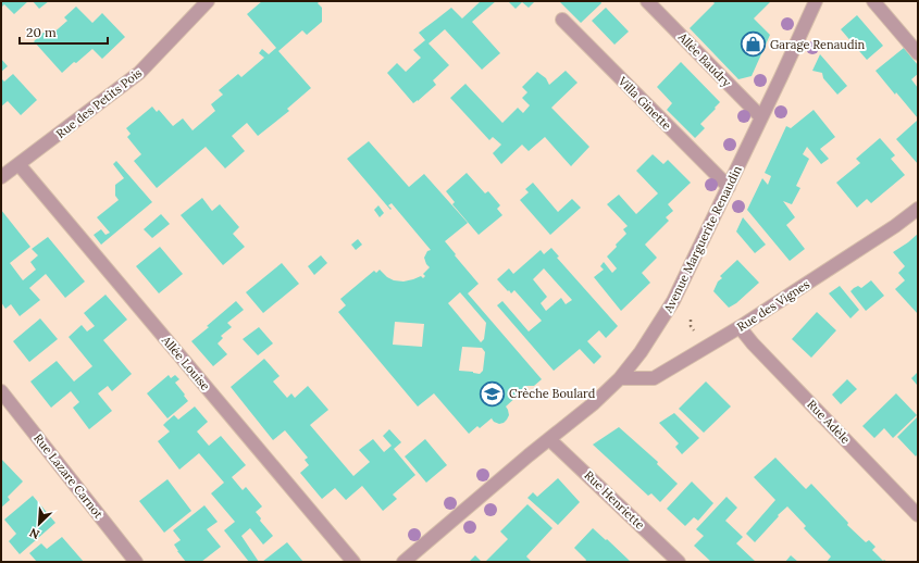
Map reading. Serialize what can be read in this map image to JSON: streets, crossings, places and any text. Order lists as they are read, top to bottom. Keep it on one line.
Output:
{"streets":{"street":["Allée Baudry","Rue des Petits Pois","Villa Ginette","Avenue Marguerite Renaudin","Rue des Vignes","Allée Louise","Rue Adèle","Rue Lazare Carnot","Rue Henriette"]},"crossings":[["Allée Baudry","Avenue Marguerite Renaudin"],["Rue des Petits Pois","Allée Louise"],["Villa Ginette","Avenue Marguerite Renaudin"],["Avenue Marguerite Renaudin","Rue des Vignes"],["Avenue Marguerite Renaudin","Rue Henriette"],["Rue des Vignes","Rue Adèle"]],"places":{"shop":["Garage Renaudin"],"school or university":["Crèche Boulard"]},"scale_bar":"20 m","north":"bottom left"}
